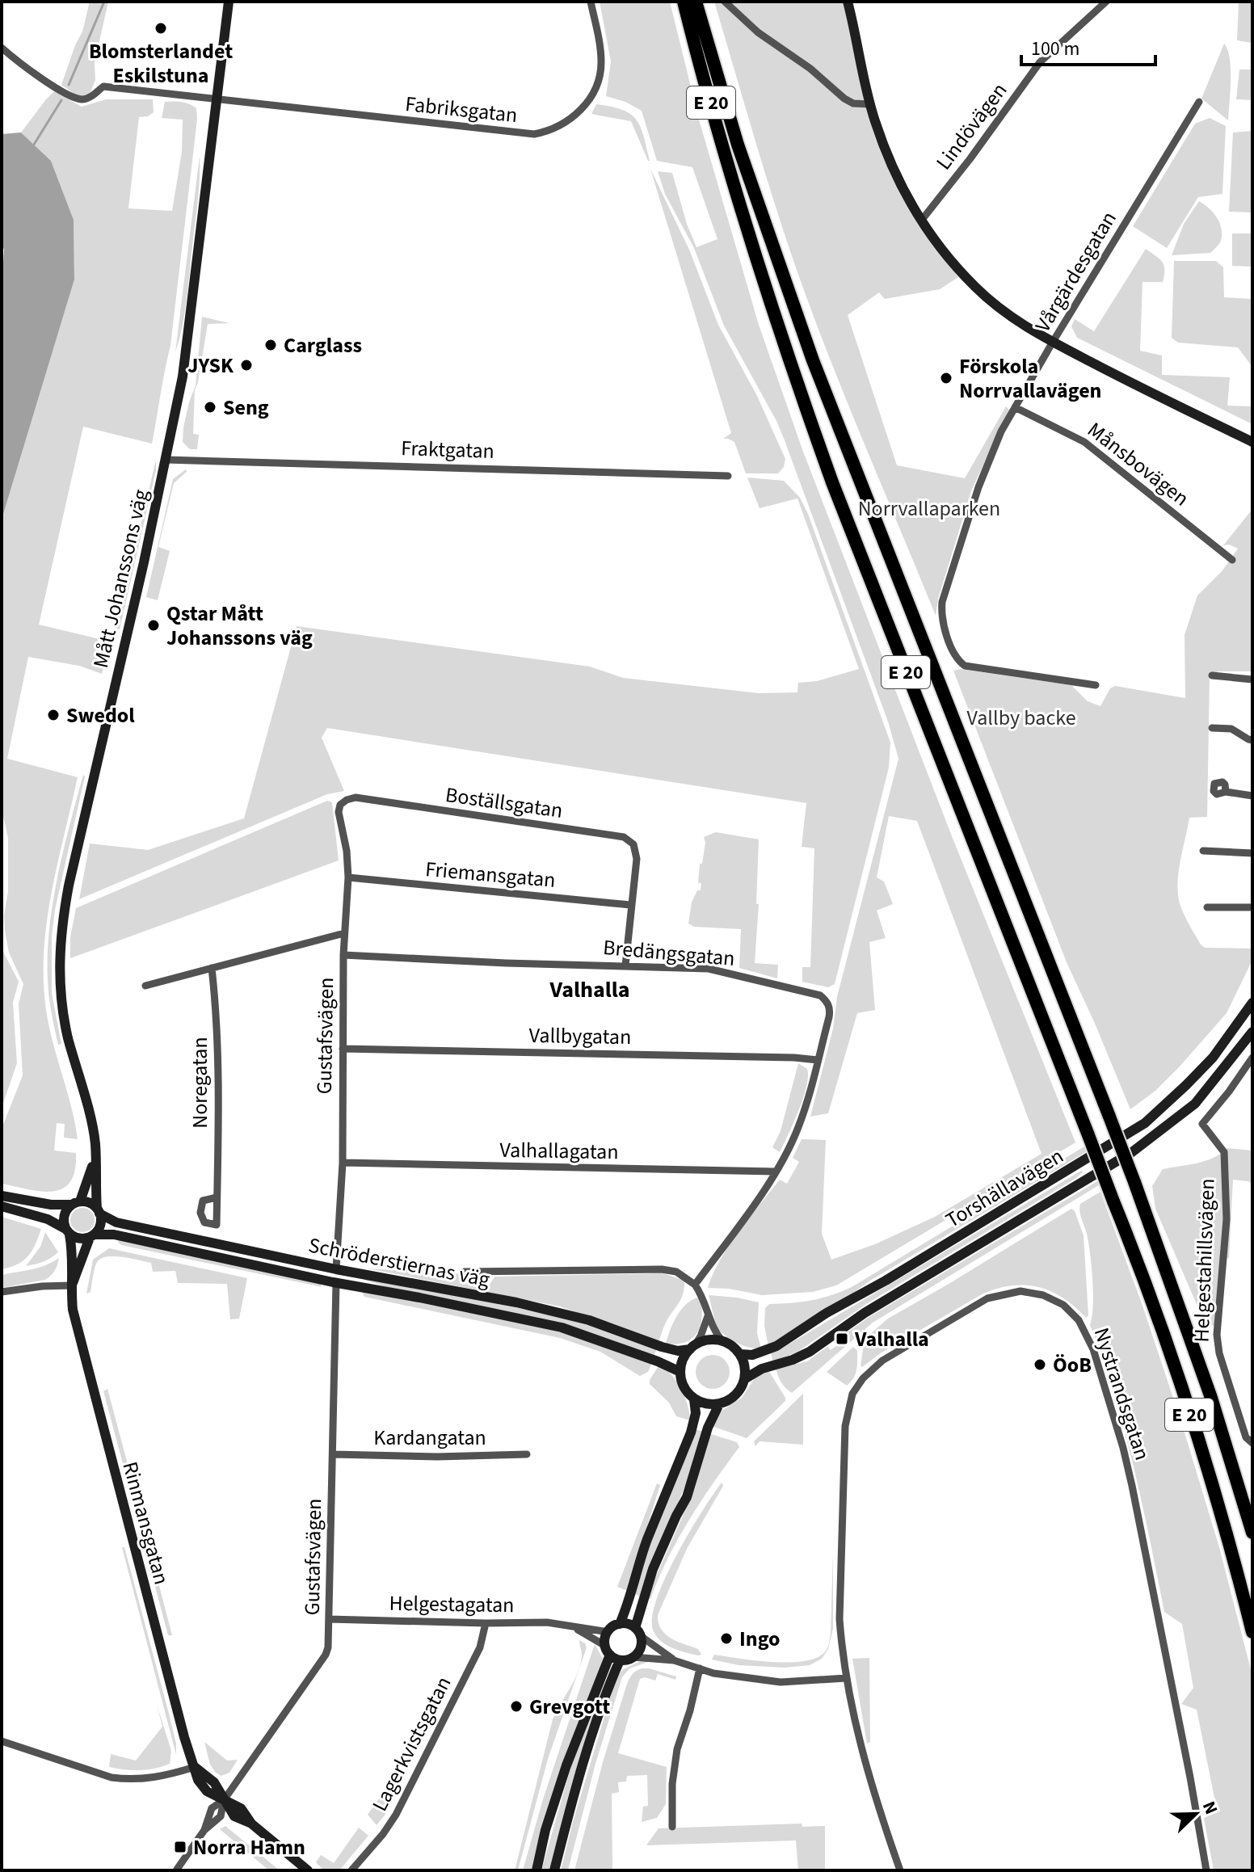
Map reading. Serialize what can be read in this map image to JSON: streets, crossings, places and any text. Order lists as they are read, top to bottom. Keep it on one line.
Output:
{"streets":{"highway":["E 20"],"street":["Fabriksgatan","Lindövägen","Vårgärdesgatan","Fraktgatan","Månsbovägen","Mått Johanssons väg","Boställsgatan","Friemansgatan","Bredängsgatan","Gustafsvägen","Vallbygatan","Noregatan","Valhallagatan","Torshällavägen","Helgestahillsvägen","Schröderstiernas väg","Nystrandsgatan","Kardangatan","Rinmansgatan","Helgestagatan","Lagerkvistsgatan"]},"crossings":[["Fabriksgatan","Mått Johanssons väg"],["Vårgärdesgatan","Månsbovägen"],["Fraktgatan","Mått Johanssons väg"],["Mått Johanssons väg","Schröderstiernas väg"],["Mått Johanssons väg","Rinmansgatan"],["Boställsgatan","Friemansgatan"],["Boställsgatan","Bredängsgatan"],["Boställsgatan","Gustafsvägen"],["Friemansgatan","Gustafsvägen"],["Bredängsgatan","Gustafsvägen"],["Bredängsgatan","Vallbygatan"],["Bredängsgatan","Valhallagatan"],["Bredängsgatan","Schröderstiernas väg"],["Gustafsvägen","Vallbygatan"],["Gustafsvägen","Valhallagatan"],["Gustafsvägen","Schröderstiernas väg"],["Gustafsvägen","Kardangatan"],["Gustafsvägen","Rinmansgatan"],["Gustafsvägen","Helgestagatan"],["Torshällavägen","Schröderstiernas väg"],["Schröderstiernas väg","Rinmansgatan"],["Helgestagatan","Lagerkvistsgatan"]],"districts":["Valhalla"],"parks":["Norrvallaparken","Vallby backe"],"places":{"other":["Blomsterlandet Eskilstuna","Carglass","JYSK","Förskola Norrvallavägen","Seng","Qstar Mått Johanssons väg","Swedol","ÖoB","Ingo","Grevgott"],"transit":["Valhalla","Norra Hamn"]},"scale_bar":"100 m","north":"top right"}
